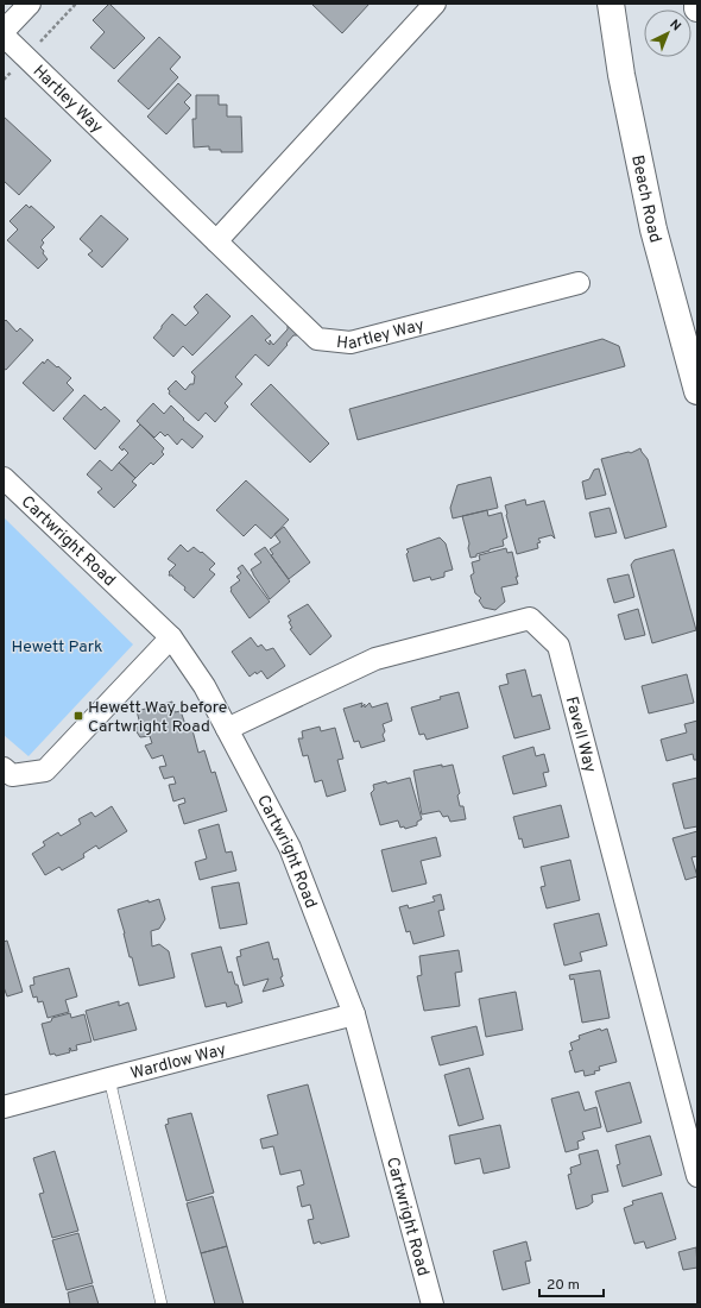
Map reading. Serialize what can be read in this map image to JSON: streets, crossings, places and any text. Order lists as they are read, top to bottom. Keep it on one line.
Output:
{"streets":{"main road":["Beach Road"],"street":["Hartley Way","Cartwright Road","Favell Way","Wardlow Way"]},"crossings":[["Cartwright Road","Favell Way"],["Cartwright Road","Wardlow Way"]],"parks":["Hewett Park"],"places":{"transit":["Hewett Way before Cartwright Road"]},"scale_bar":"20 m","north":"top right"}
